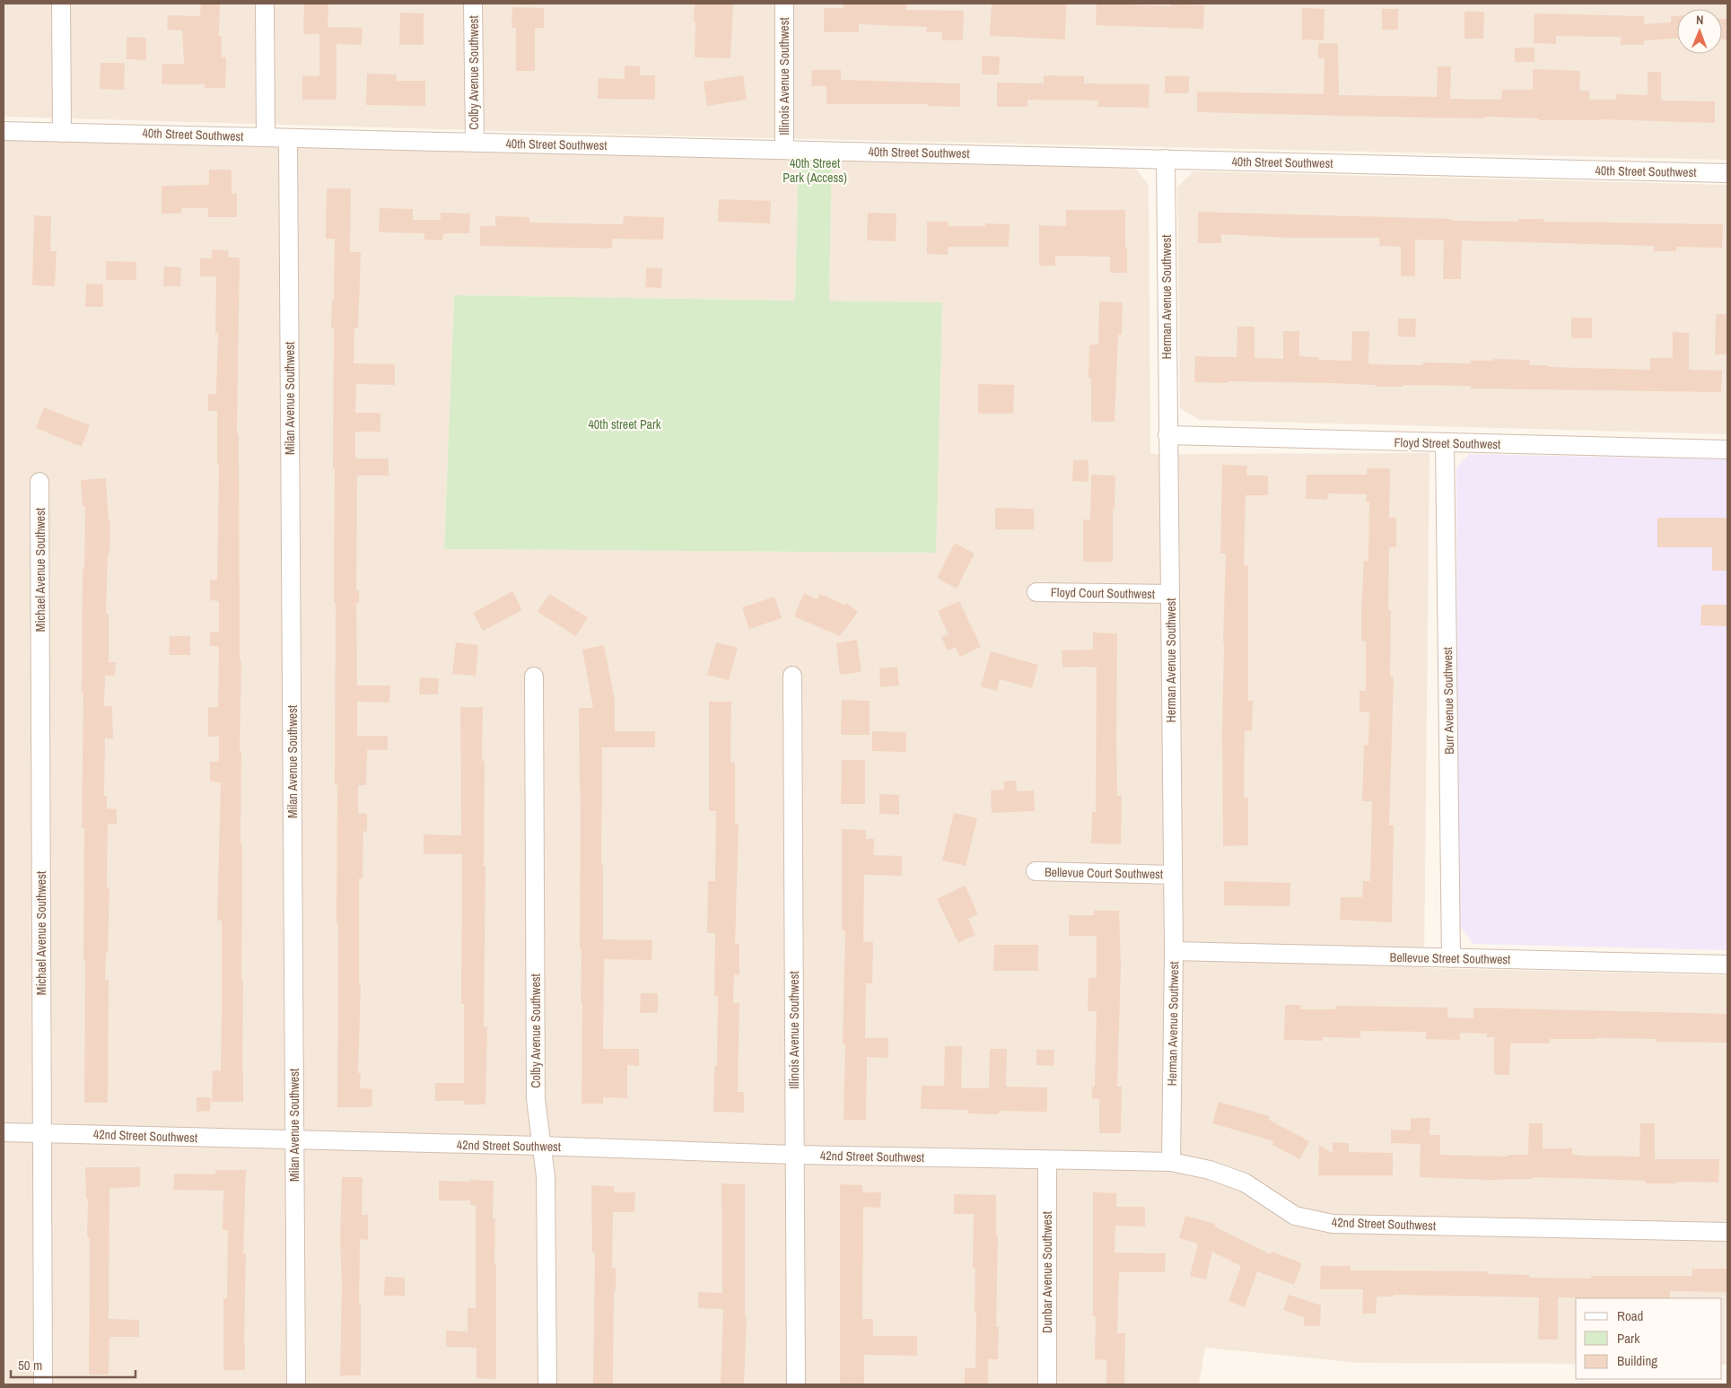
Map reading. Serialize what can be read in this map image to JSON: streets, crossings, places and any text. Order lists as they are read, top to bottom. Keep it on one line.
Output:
{"streets":{"street":["Colby Avenue Southwest","Illinois Avenue Southwest","40th Street Southwest","Herman Avenue Southwest","Milan Avenue Southwest","Floyd Street Southwest","Michael Avenue Southwest","Floyd Court Southwest","Burr Avenue Southwest","Bellevue Court Southwest","Bellevue Street Southwest","42nd Street Southwest","Dunbar Avenue Southwest"]},"crossings":[["Colby Avenue Southwest","40th Street Southwest"],["Colby Avenue Southwest","42nd Street Southwest"],["Illinois Avenue Southwest","40th Street Southwest"],["Illinois Avenue Southwest","42nd Street Southwest"],["40th Street Southwest","Herman Avenue Southwest"],["40th Street Southwest","Milan Avenue Southwest"],["Herman Avenue Southwest","Floyd Street Southwest"],["Herman Avenue Southwest","Floyd Court Southwest"],["Herman Avenue Southwest","Bellevue Court Southwest"],["Herman Avenue Southwest","Bellevue Street Southwest"],["Herman Avenue Southwest","42nd Street Southwest"],["Milan Avenue Southwest","42nd Street Southwest"],["Floyd Street Southwest","Burr Avenue Southwest"],["Michael Avenue Southwest","42nd Street Southwest"],["Burr Avenue Southwest","Bellevue Street Southwest"],["42nd Street Southwest","Dunbar Avenue Southwest"]],"parks":["40th Street Park (Access)","40th street Park"],"legend":["Road","Park","Building"],"scale_bar":"50 m","north":"top"}
